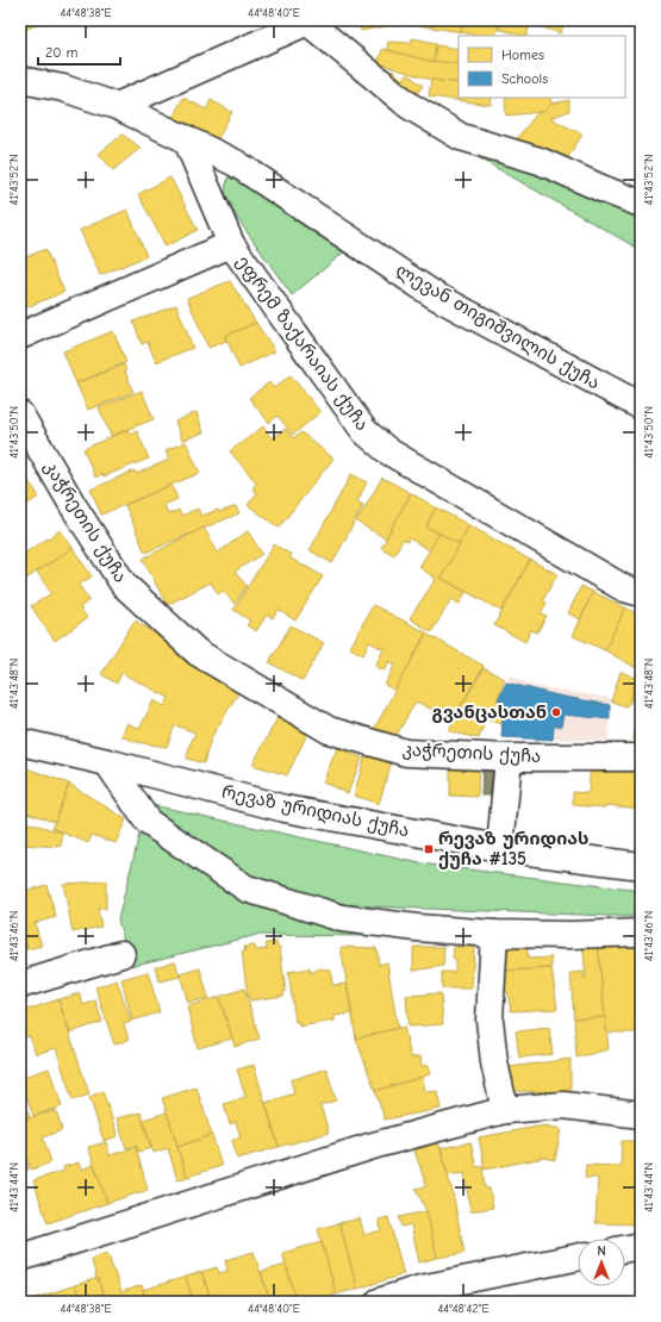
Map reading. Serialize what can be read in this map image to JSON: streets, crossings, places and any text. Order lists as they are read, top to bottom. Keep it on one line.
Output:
{"streets":{"street":["ლევან თიგიშვილის ქუჩა","ეფრემ ზაქარაიას ქუჩა","კაჭრეთის ქუჩა","რევაზ ურიდიას ქუჩა"]},"crossings":[["ლევან თიგიშვილის ქუჩა","ეფრემ ზაქარაიას ქუჩა"]],"places":{"other":["გვანცასთან"],"transit":["რევაზ ურიდიას ქუჩა #135"]},"legend":["Homes","Schools"],"scale_bar":"20 m","north":"top","coordinates":["44°48'38\"E","44°48'40\"E","41°43'52\"N","41°43'50\"N","41°43'48\"N","41°43'46\"N","41°43'44\"N","44°48'42\"E"]}
